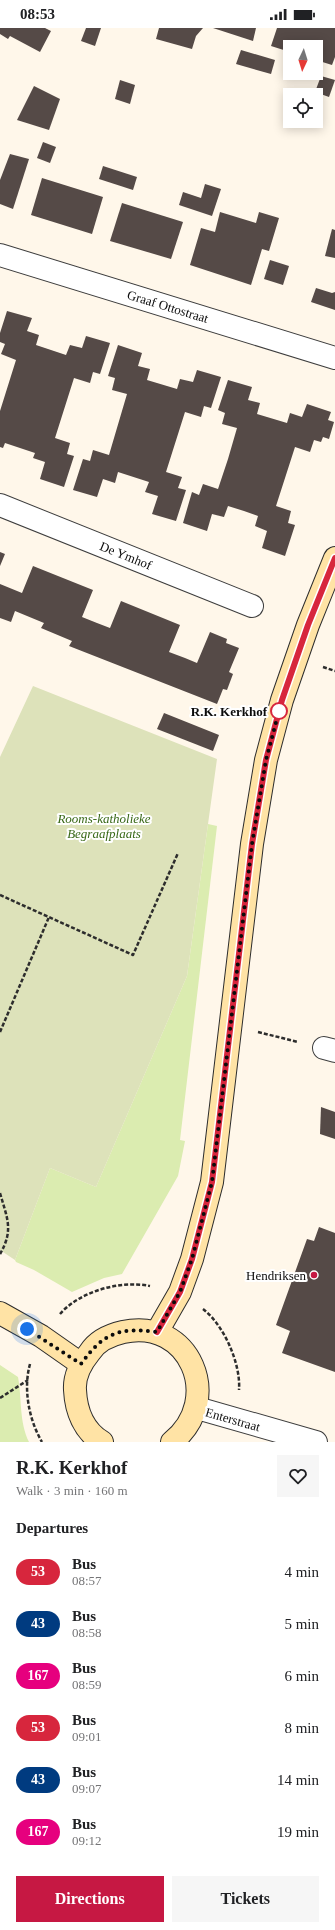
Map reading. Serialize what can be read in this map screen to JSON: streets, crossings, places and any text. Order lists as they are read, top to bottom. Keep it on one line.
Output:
{"streets":{"street":["Graaf Ottostraat","De Ymhof","Enterstraat"]},"parks":["Rooms-katholieke Begraafplaats"],"places":["R.K. Kerkhof","Hendriksen"],"lines":["bus line 53"],"north":"bottom","page":{"status":"08:53","heading":[["R.K. Kerkhof","Walk · 3 min · 160 m"],"Departures"],"list":[{"mark":"53","name":"Bus","note":"08:57","value":"4 min"},{"mark":"43","name":"Bus","note":"08:58","value":"5 min"},{"mark":"167","name":"Bus","note":"08:59","value":"6 min"},{"mark":"53","name":"Bus","note":"09:01","value":"8 min"},{"mark":"43","name":"Bus","note":"09:07","value":"14 min"},{"mark":"167","name":"Bus","note":"09:12","value":"19 min"}],"buttons":["Directions","Tickets"]}}
